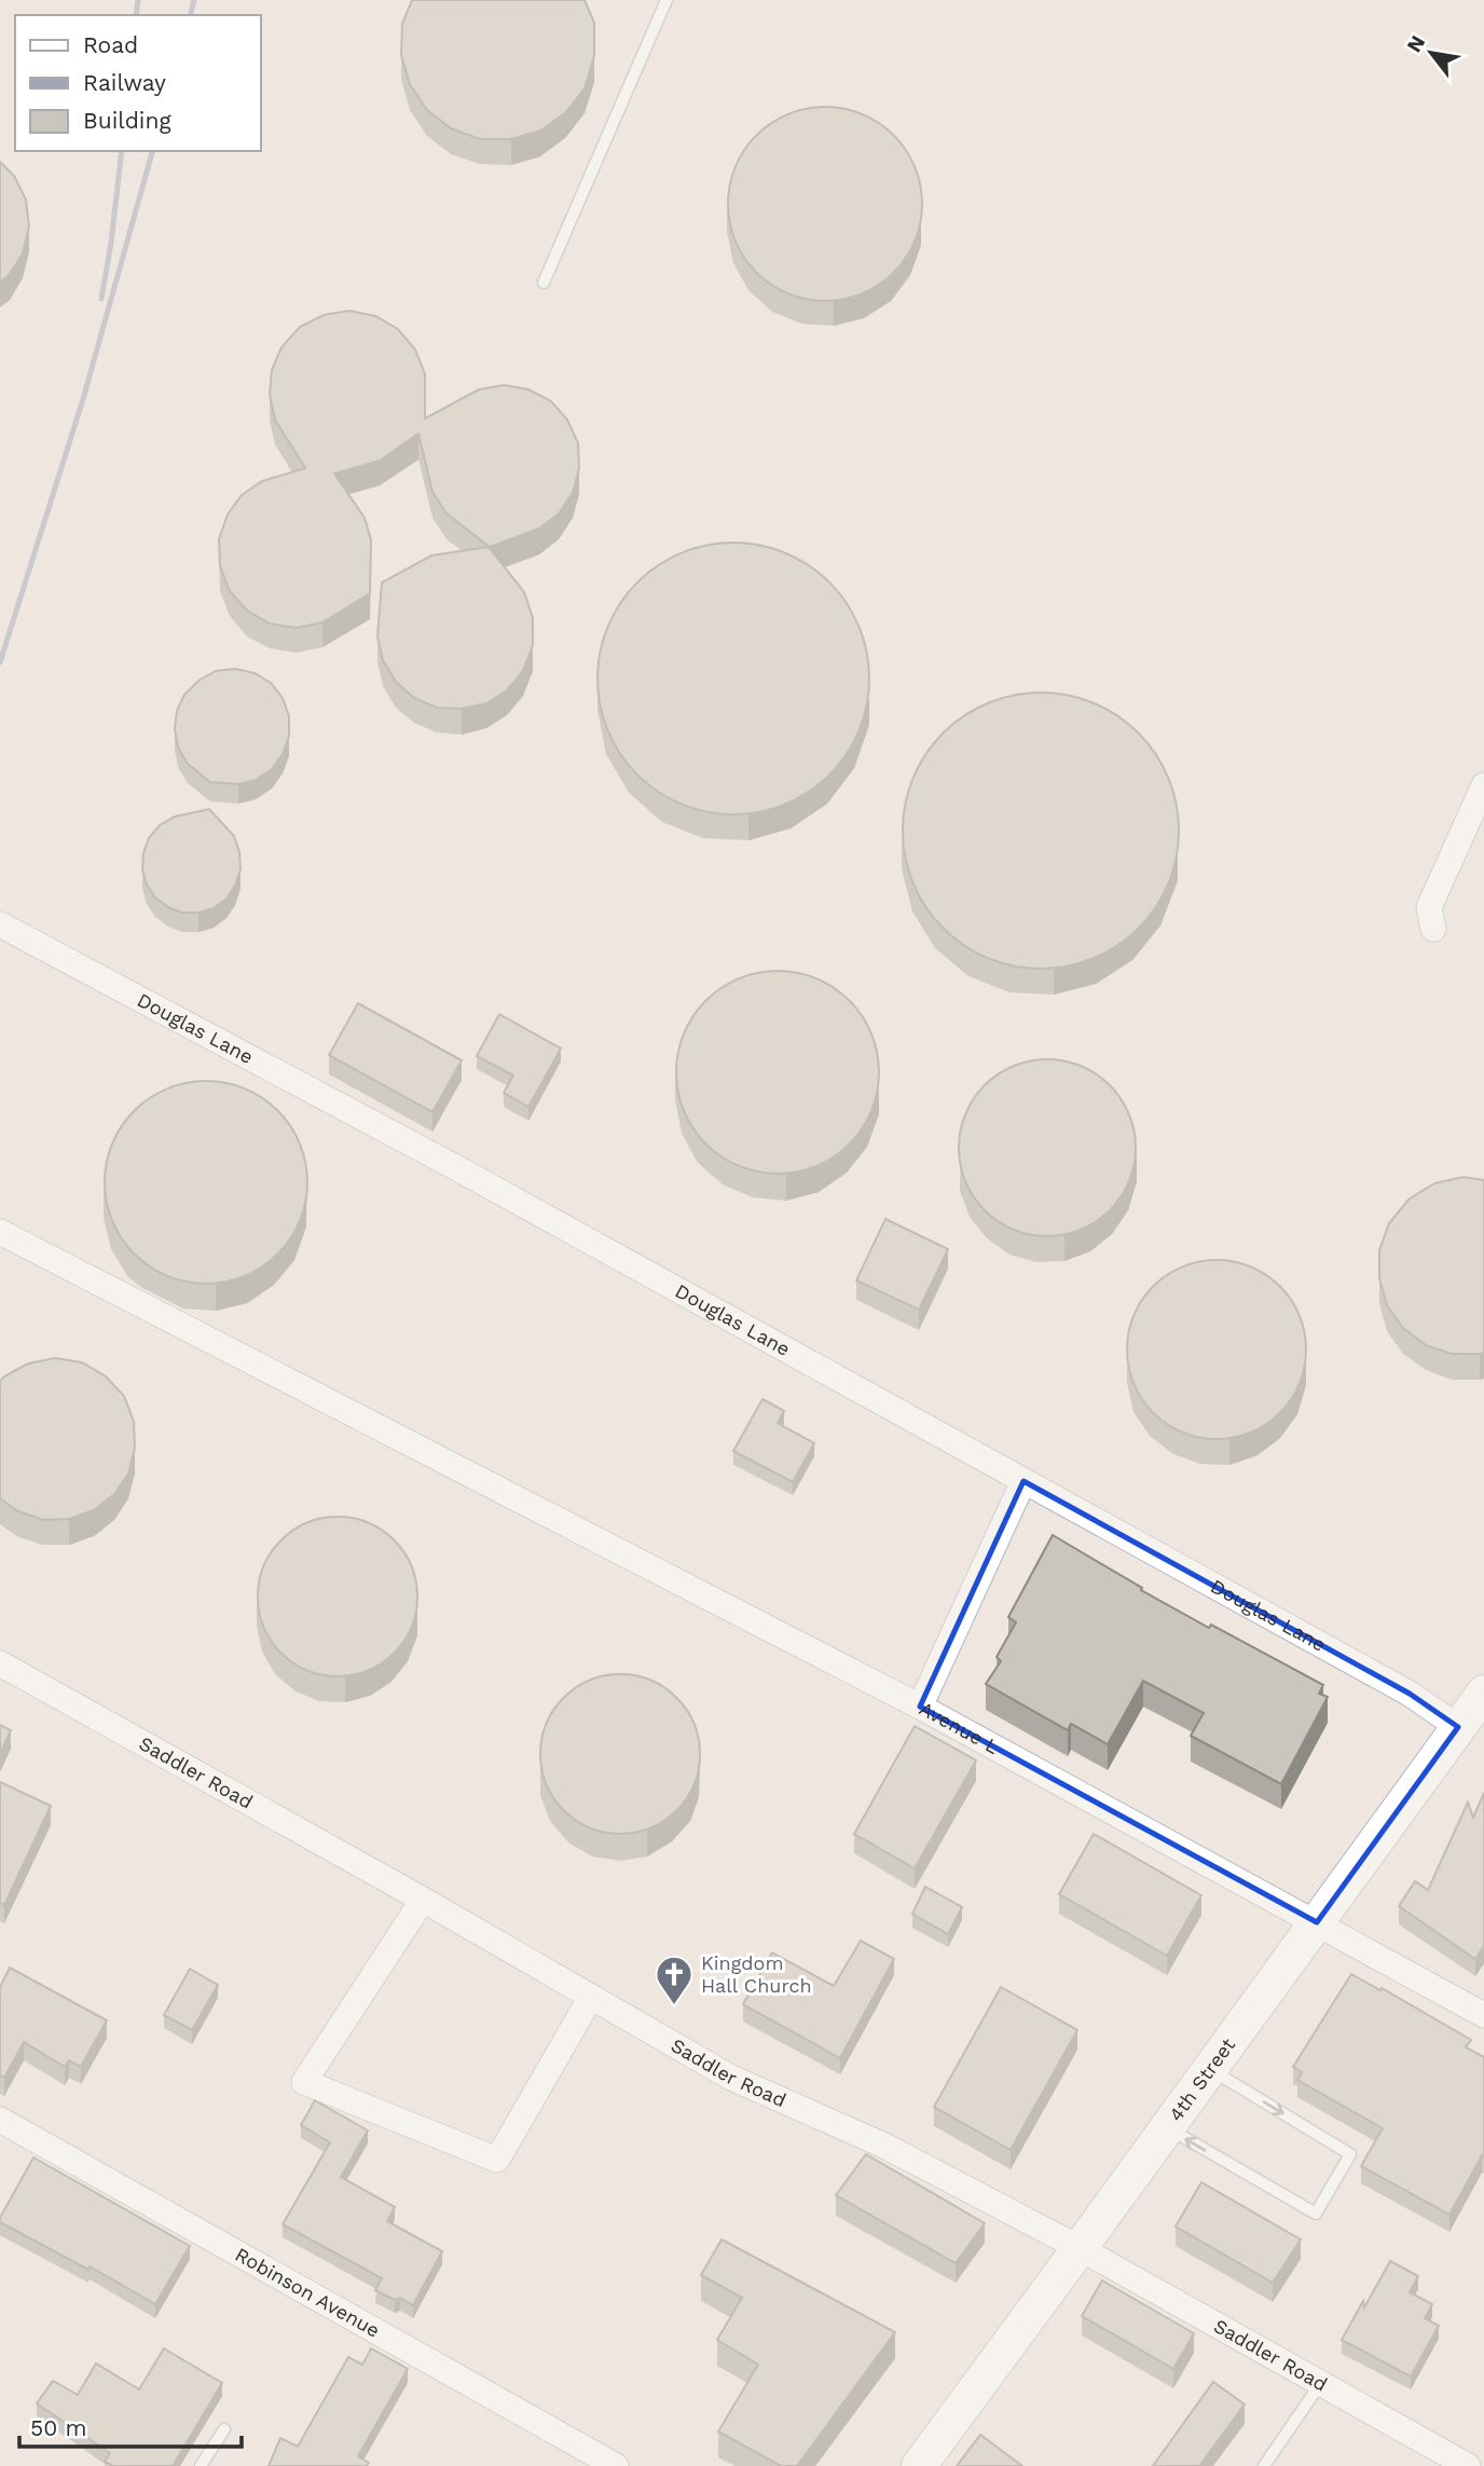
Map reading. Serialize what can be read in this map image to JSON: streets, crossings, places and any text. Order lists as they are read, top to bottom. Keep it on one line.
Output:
{"streets":{"main road":["4th Street"],"street":["Douglas Lane","Avenue L","Saddler Road","Robinson Avenue"]},"crossings":[["Douglas Lane","4th Street"],["Avenue L","4th Street"],["Saddler Road","4th Street"]],"places":{"church":["Kingdom Hall Church"]},"legend":["Road","Railway","Building"],"scale_bar":"50 m","north":"top left"}
